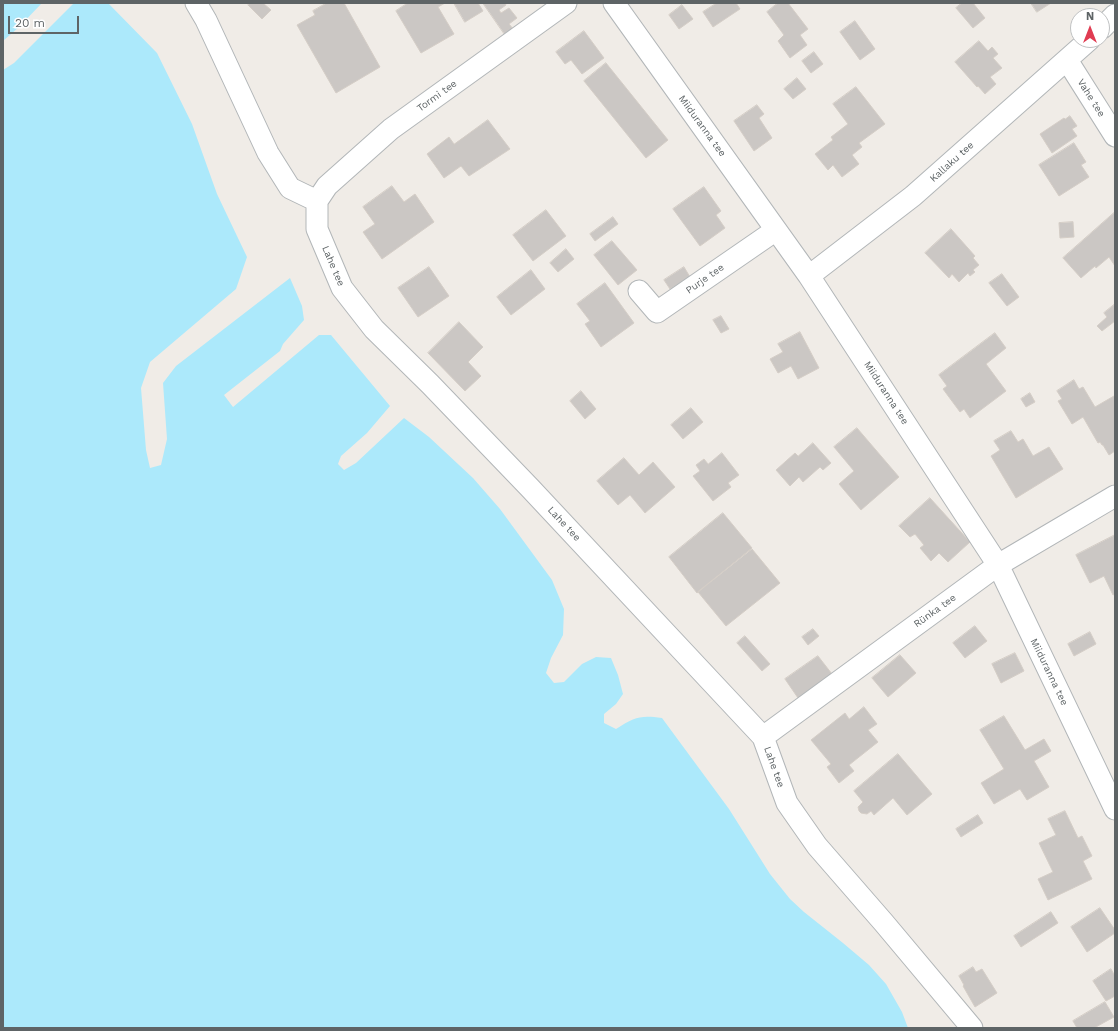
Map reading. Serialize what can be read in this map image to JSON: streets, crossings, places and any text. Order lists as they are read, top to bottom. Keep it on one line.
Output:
{"streets":{"street":["Tormi tee","Vahe tee","Miiduranna tee","Kallaku tee","Lahe tee","Purje tee","Rünka tee"]},"crossings":[["Tormi tee","Lahe tee"],["Vahe tee","Kallaku tee"],["Miiduranna tee","Kallaku tee"],["Miiduranna tee","Purje tee"],["Miiduranna tee","Rünka tee"],["Lahe tee","Rünka tee"]],"scale_bar":"20 m","north":"top"}
